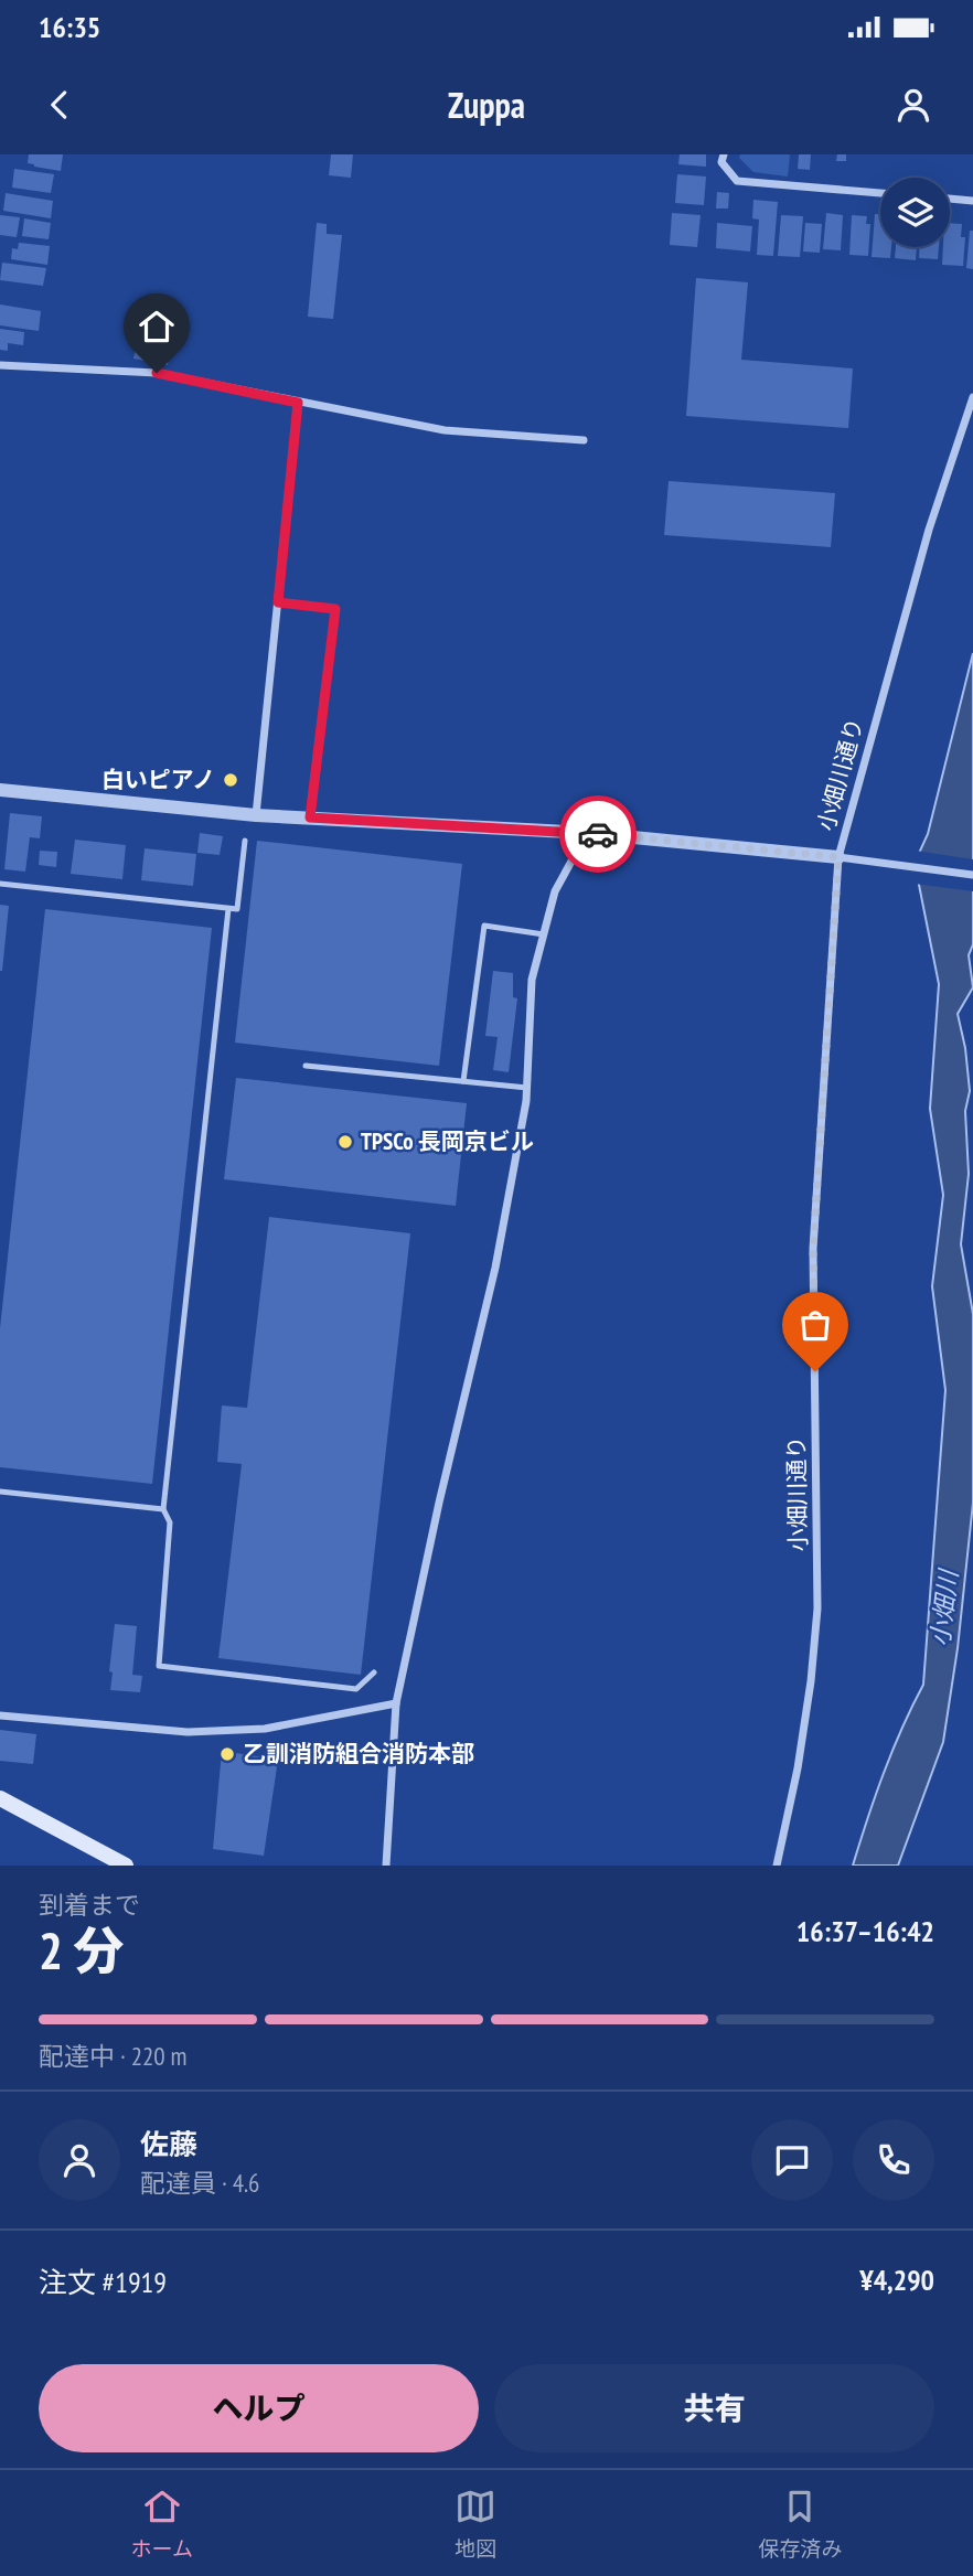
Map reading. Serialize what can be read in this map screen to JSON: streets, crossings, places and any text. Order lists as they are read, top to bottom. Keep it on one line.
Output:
{"streets":{"street":["小畑川通り"]},"water":["小畑川"],"places":["白いピアノ","TPSCo 長岡京ビル","乙訓消防組合消防本部"],"page":{"status":"16:35","header":"Zuppa","heading":["2 分","到着まで","16:37–16:42"],"panel":["佐藤","配達員 · 4.6","注文 #1919","¥4,290"],"bar":"配達中 · 220 m","buttons":["ヘルプ","共有"],"tabs":["ホーム","地図","保存済み"]}}
